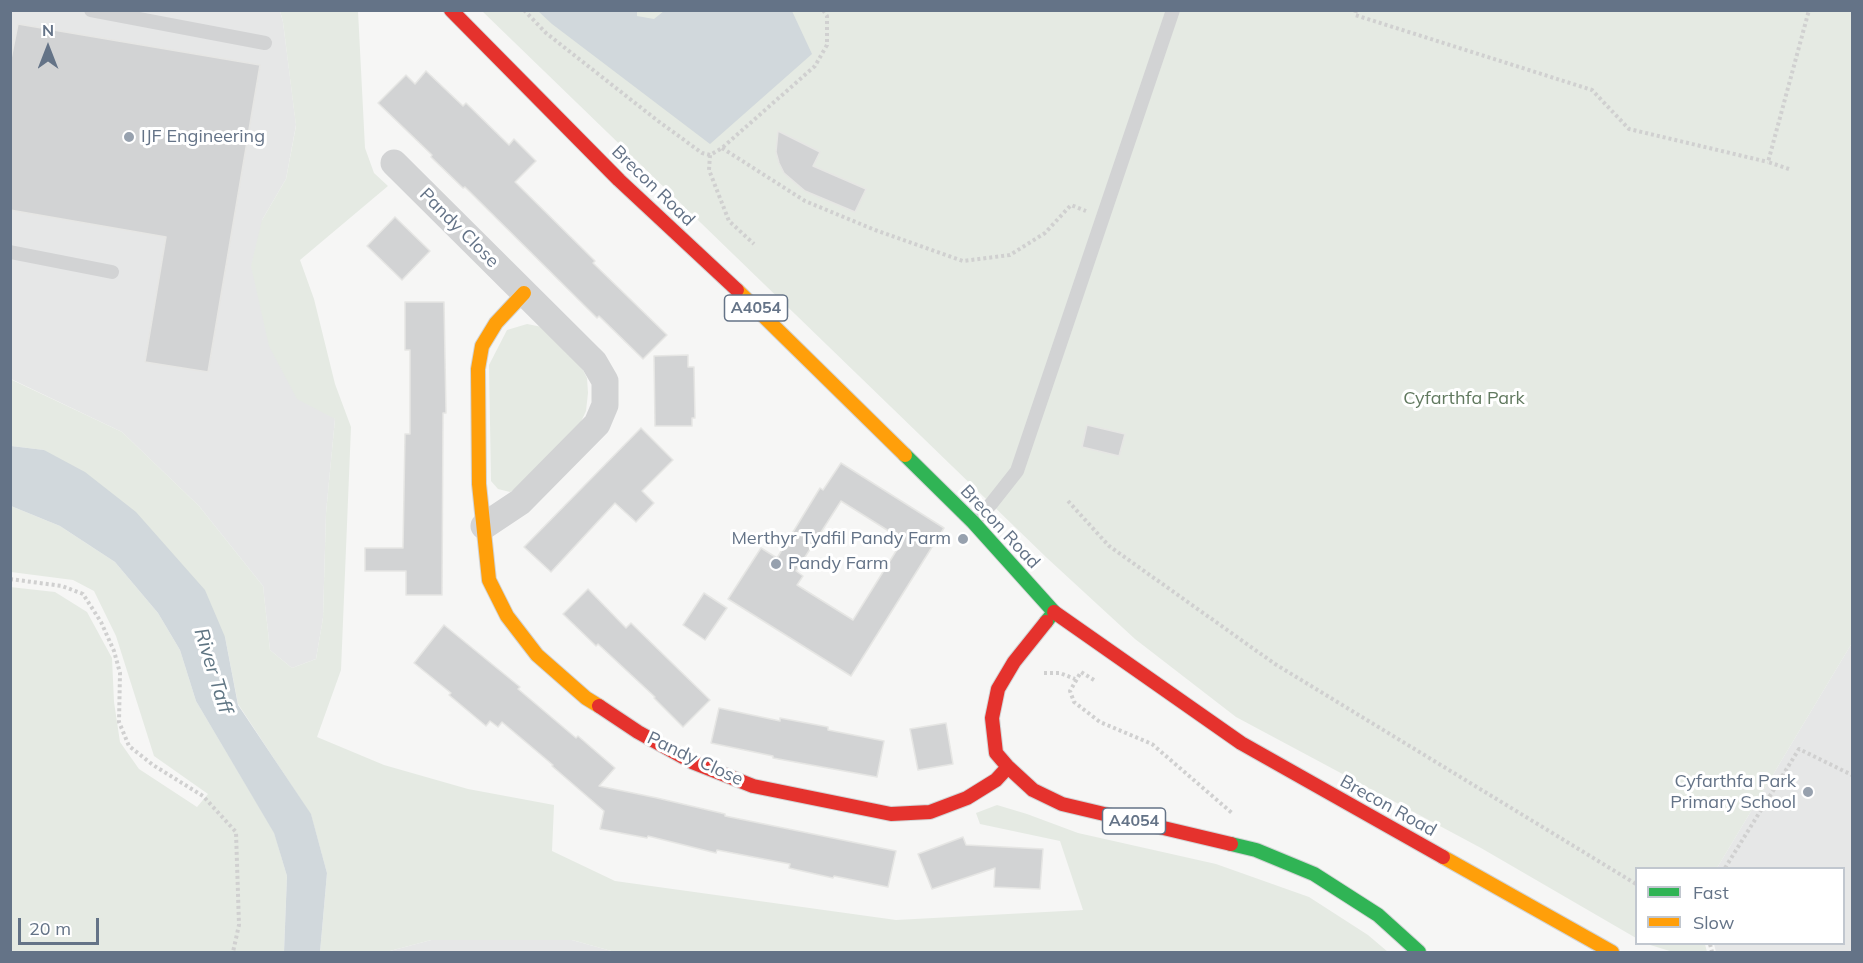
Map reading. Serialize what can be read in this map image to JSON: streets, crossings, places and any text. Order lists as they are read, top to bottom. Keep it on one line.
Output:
{"streets":{"street":["Brecon Road","Pandy Close","A4054"]},"crossings":[["Brecon Road","A4054"],["Pandy Close","A4054"]],"water":["River Taff"],"parks":["Cyfarthfa Park"],"places":["IJF Engineering","Merthyr Tydfil Pandy Farm","Pandy Farm","Cyfarthfa Park Primary School"],"legend":["Fast","Slow"],"scale_bar":"20 m","north":"top"}
